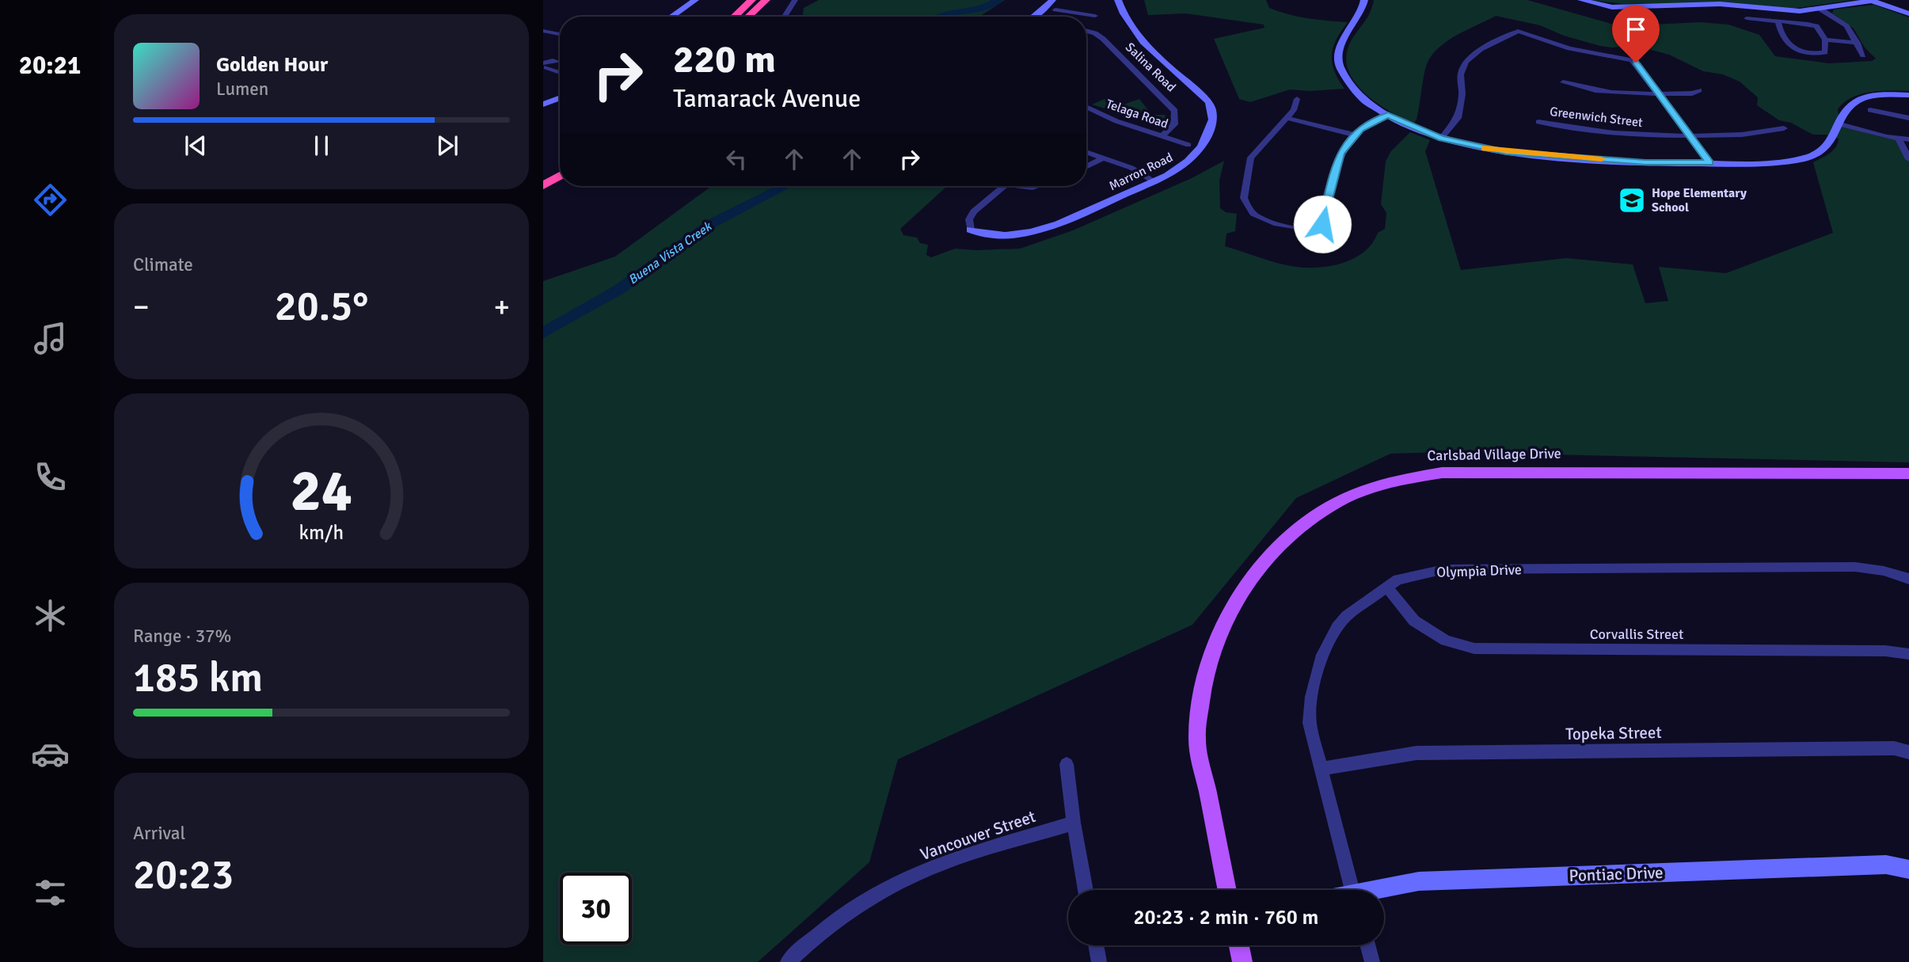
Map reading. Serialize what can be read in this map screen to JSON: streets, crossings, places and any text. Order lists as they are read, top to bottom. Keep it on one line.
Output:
{"streets":{"main road":["Marron Road","Carlsbad Village Drive","Pontiac Drive"],"street":["Salina Road","Telaga Road","Greenwich Street","Olympia Drive","Corvallis Street","Topeka Street","Vancouver Street"]},"crossings":[["Salina Road","Telaga Road"],["Olympia Drive","Corvallis Street"],["Olympia Drive","Topeka Street"]],"water":["Buena Vista Creek"],"places":{"school or university":["Hope Elementary School"]},"page":{"tabs":"20:21","turn":["220 m","Tamarack Avenue"],"song":["Golden Hour","Lumen"],"tile":["Climate",["Range · 37%","185 km"],["Arrival","20:23"]],"heat":["−","20.5°","+"],"limit":"30","trip":"20:23 · 2 min · 760 m","gauge":["24","km/h"]}}
